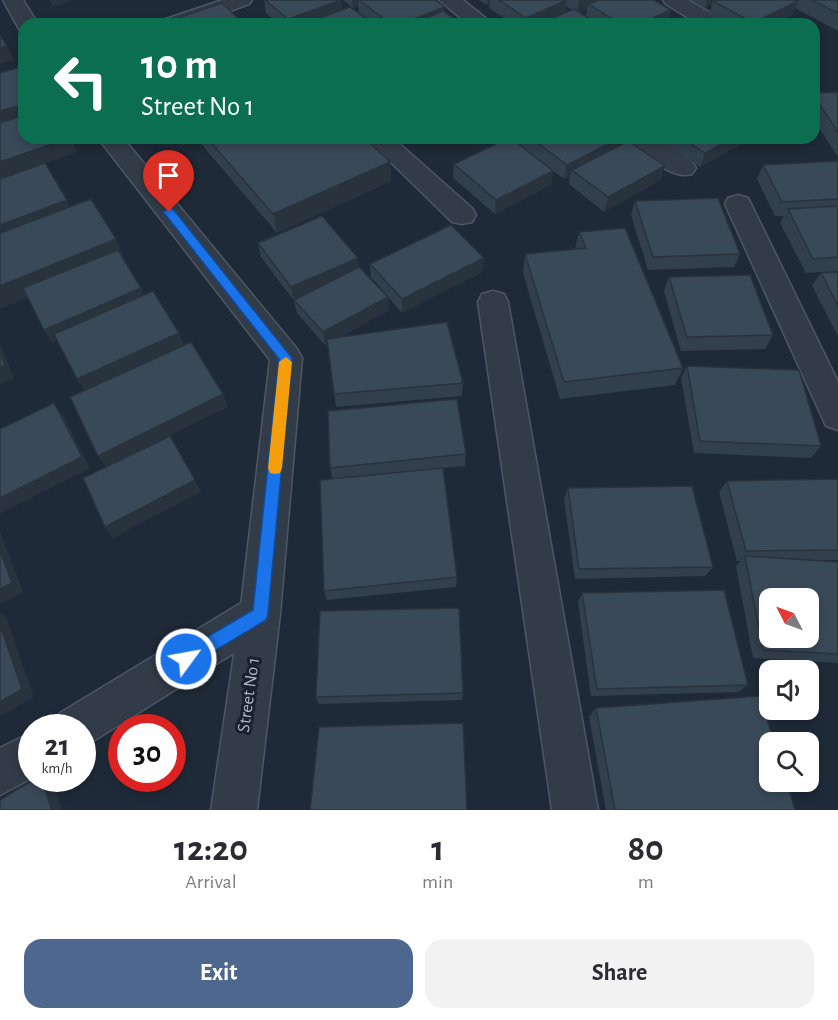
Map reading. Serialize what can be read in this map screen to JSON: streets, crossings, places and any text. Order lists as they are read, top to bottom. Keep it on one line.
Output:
{"streets":{"street":["Street No 1"]},"north":"top left","page":{"turn":["10 m","Street No 1"],"speed":"21 km/h","limit":"30","eta":["12:20","Arrival","1","min","80","m"],"buttons":["Exit","Share"]}}
